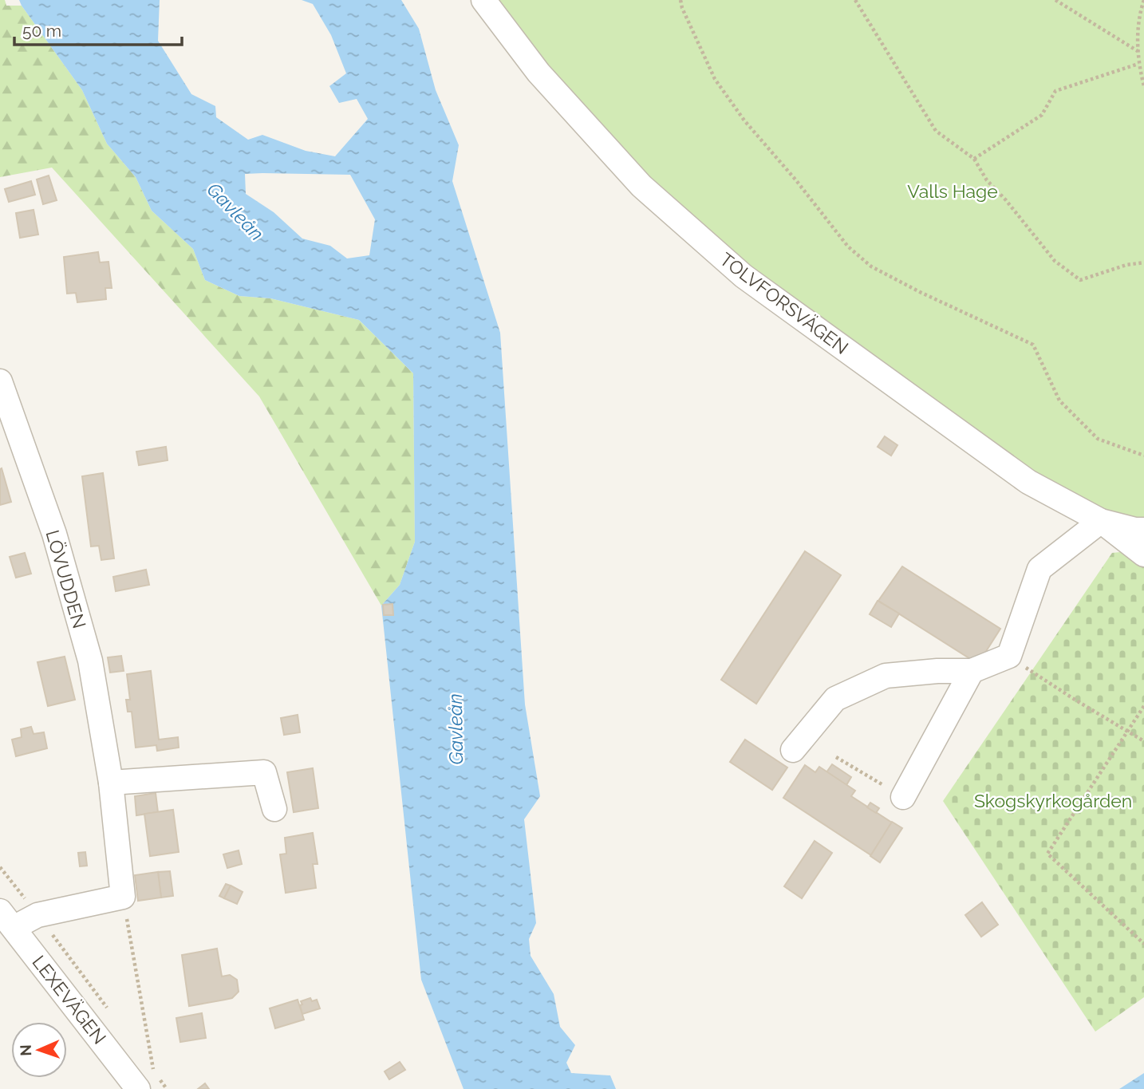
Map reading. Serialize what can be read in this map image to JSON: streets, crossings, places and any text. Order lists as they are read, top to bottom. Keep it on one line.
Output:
{"streets":{"street":["TOLVFORSVÄGEN","LÖVUDDEN","LEXEVÄGEN"]},"water":["Gavleån"],"parks":["Valls Hage","Skogskyrkogården"],"scale_bar":"50 m","north":"left"}
